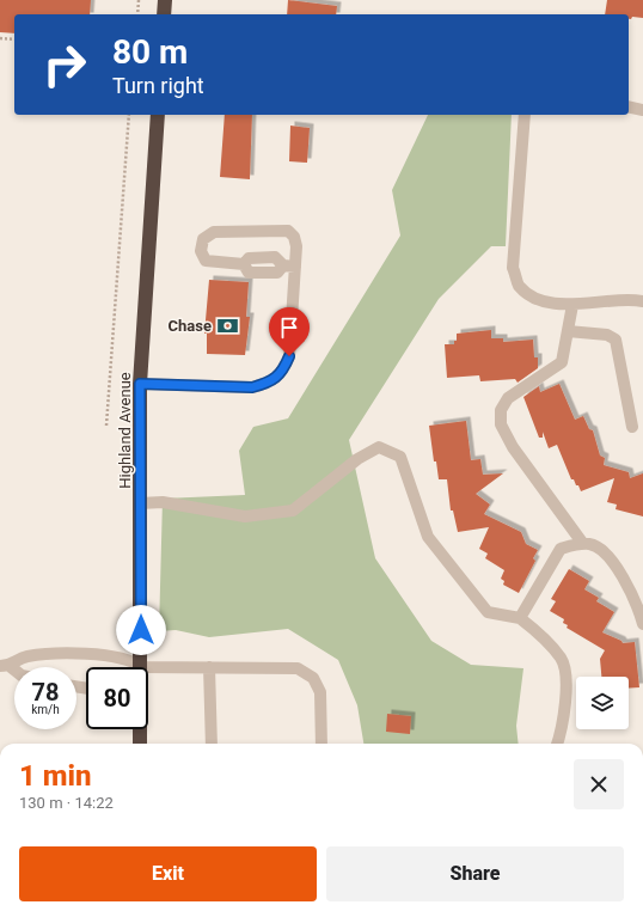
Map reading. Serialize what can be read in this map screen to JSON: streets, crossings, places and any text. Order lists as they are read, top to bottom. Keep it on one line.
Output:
{"streets":{"highway":["Highland Avenue"]},"places":{"bank":["Chase"]},"page":{"turn":["80 m","Turn right"],"speed":"78 km/h","limit":"80","heading":["1 min","130 m · 14:22"],"buttons":["Exit","Share"]}}
